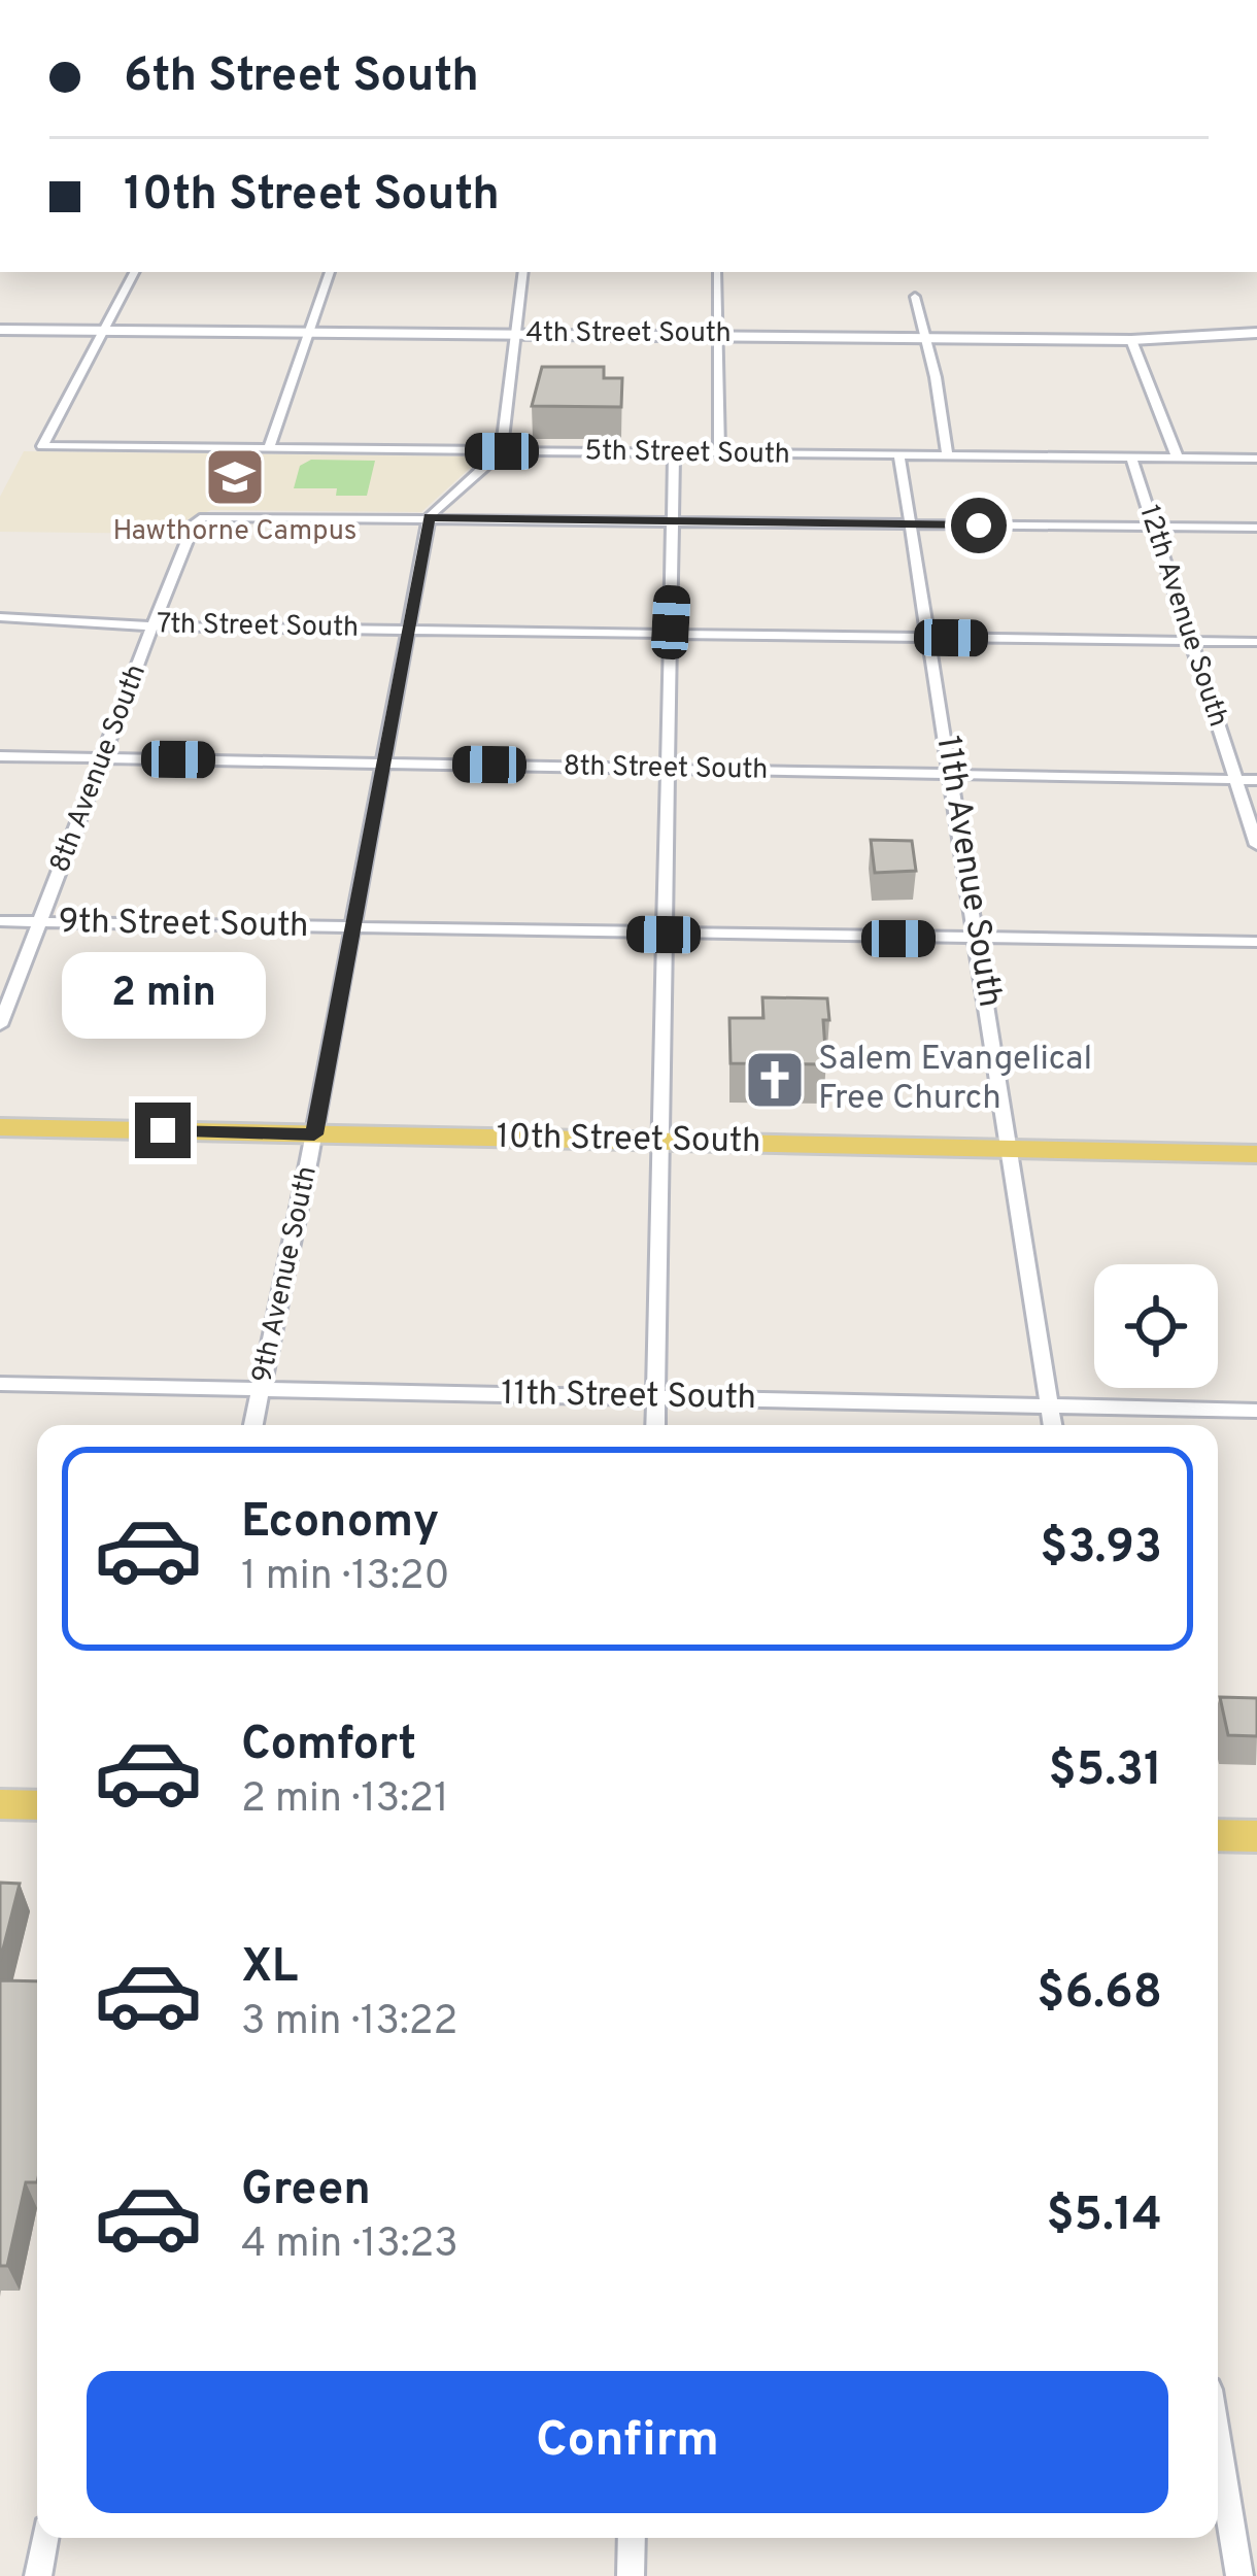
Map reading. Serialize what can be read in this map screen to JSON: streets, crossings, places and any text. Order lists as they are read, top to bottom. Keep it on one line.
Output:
{"streets":{"main road":["10th Street South"],"street":["4th Street South","5th Street South","12th Avenue South","7th Street South","8th Avenue South","8th Street South","11th Avenue South","9th Street South","9th Avenue South","11th Street South"]},"crossings":[["4th Street South","5th Street South"],["5th Street South","12th Avenue South"],["5th Street South","11th Avenue South"],["12th Avenue South","7th Street South"],["12th Avenue South","8th Street South"],["7th Street South","8th Avenue South"],["7th Street South","11th Avenue South"],["7th Street South","9th Avenue South"],["8th Avenue South","8th Street South"],["8th Avenue South","9th Street South"],["8th Avenue South","9th Avenue South"],["8th Street South","11th Avenue South"],["8th Street South","9th Avenue South"],["11th Avenue South","9th Street South"],["11th Avenue South","10th Street South"],["11th Avenue South","11th Street South"],["9th Street South","9th Avenue South"],["10th Street South","9th Avenue South"],["9th Avenue South","11th Street South"]],"places":{"school or university":["Hawthorne Campus"],"church":["Salem Evangelical Free Church"]},"page":{"banner":["6th Street South","10th Street South"],"bubble":"2 min","list":[{"name":"Economy","note":"1 min · 13:20","value":"$3.93"},{"name":"Comfort","note":"2 min · 13:21","value":"$5.31"},{"name":"XL","note":"3 min · 13:22","value":"$6.68"},{"name":"Green","note":"4 min · 13:23","value":"$5.14"}],"buttons":"Confirm"}}
